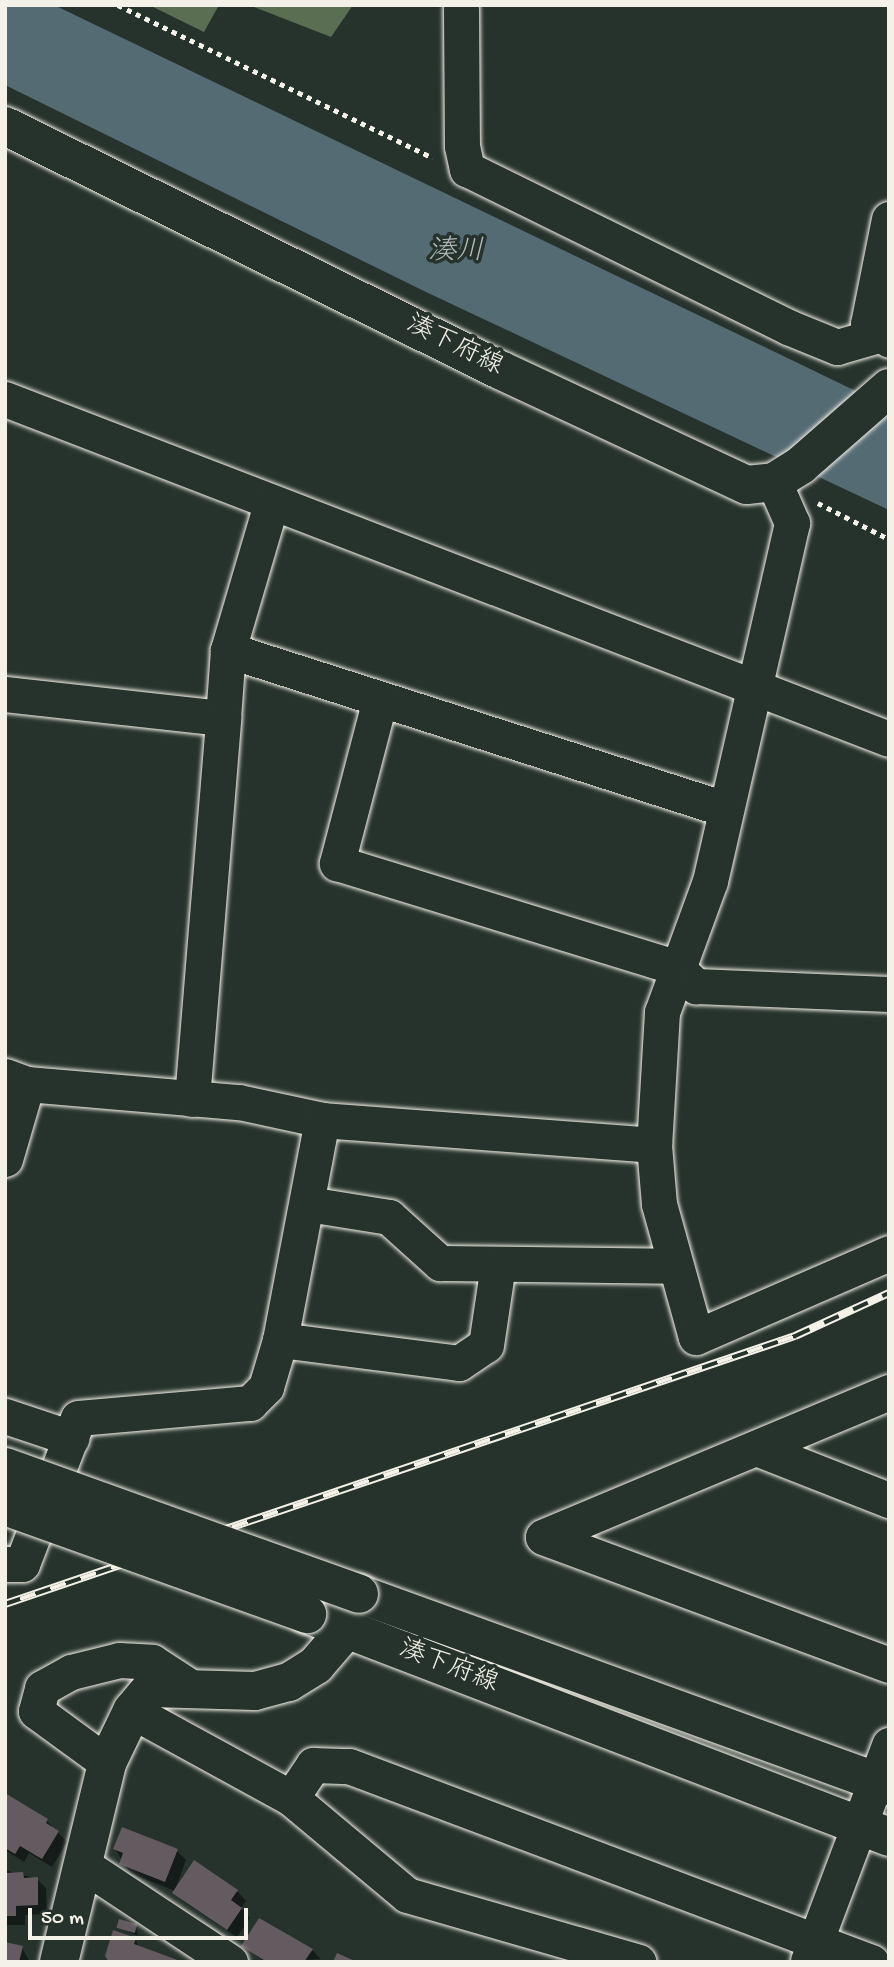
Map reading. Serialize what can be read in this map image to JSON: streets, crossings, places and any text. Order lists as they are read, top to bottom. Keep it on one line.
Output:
{"streets":{"main road":["湊下府線"]},"water":["湊川"],"scale_bar":"50 m"}
